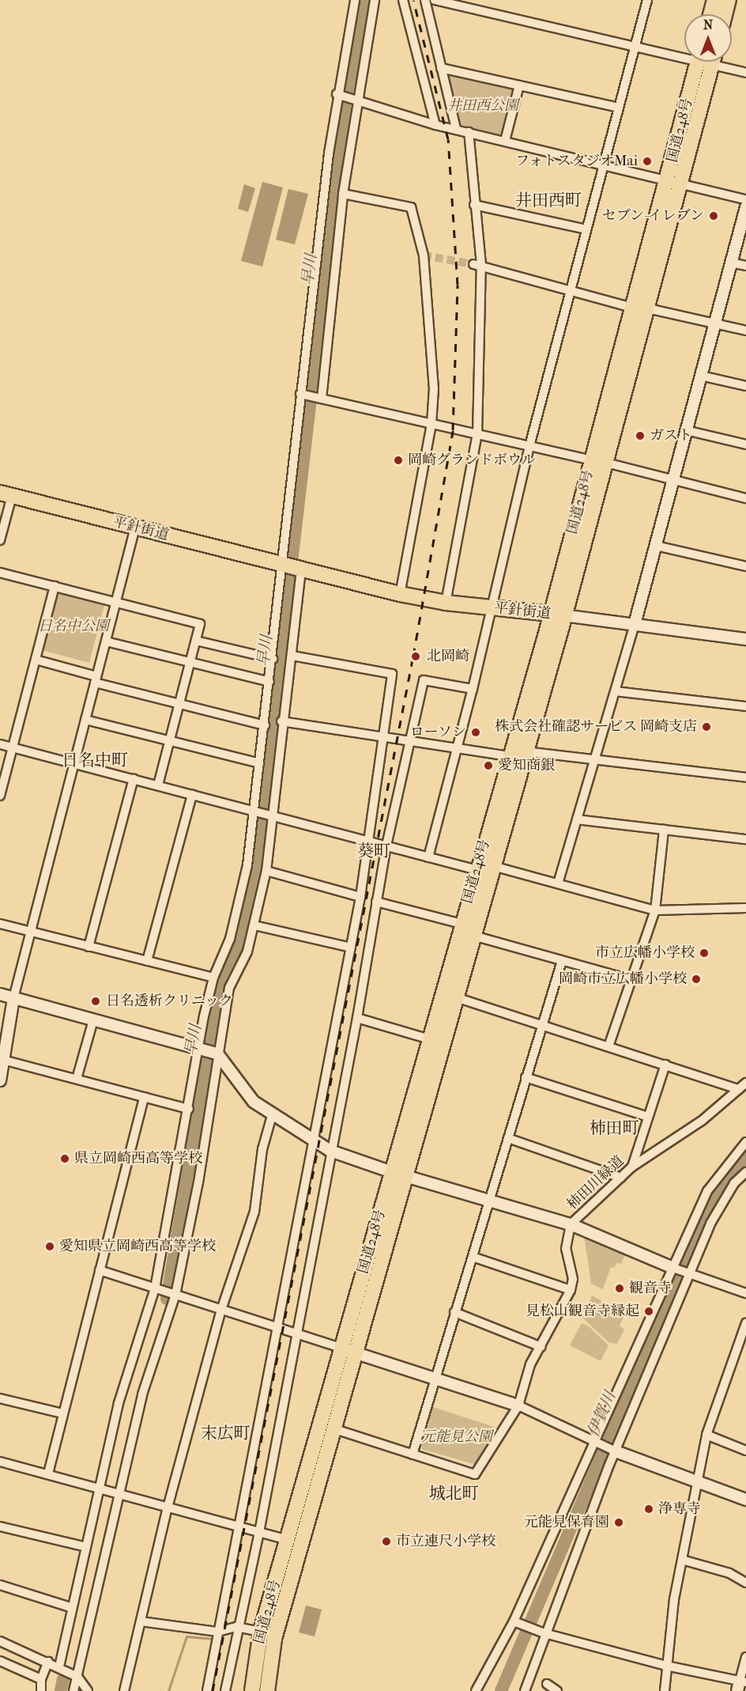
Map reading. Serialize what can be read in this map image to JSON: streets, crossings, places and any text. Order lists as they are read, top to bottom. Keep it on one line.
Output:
{"streets":{"main road":["国道248号","平針街道"],"street":["柿田川緑道"]},"crossings":[["国道248号","平針街道"]],"districts":["井田西町","日名中町","葵町","柿田町","末広町","城北町"],"water":["早川","伊賀川"],"parks":["井田西公園","日名中公園","元能見公園"],"places":["フォトスタジオMai","セブン-イレブン","ガスト","岡崎グランドボウル","北岡崎","株式会社確認サービス 岡崎支店","ローソン","愛知商銀","市立広幡小学校","岡崎市立広幡小学校","日名透析クリニック","県立岡崎西高等学校","愛知県立岡崎西高等学校","観音寺","見松山観音寺縁起","浄専寺","元能見保育園","市立連尺小学校"],"north":"top"}
